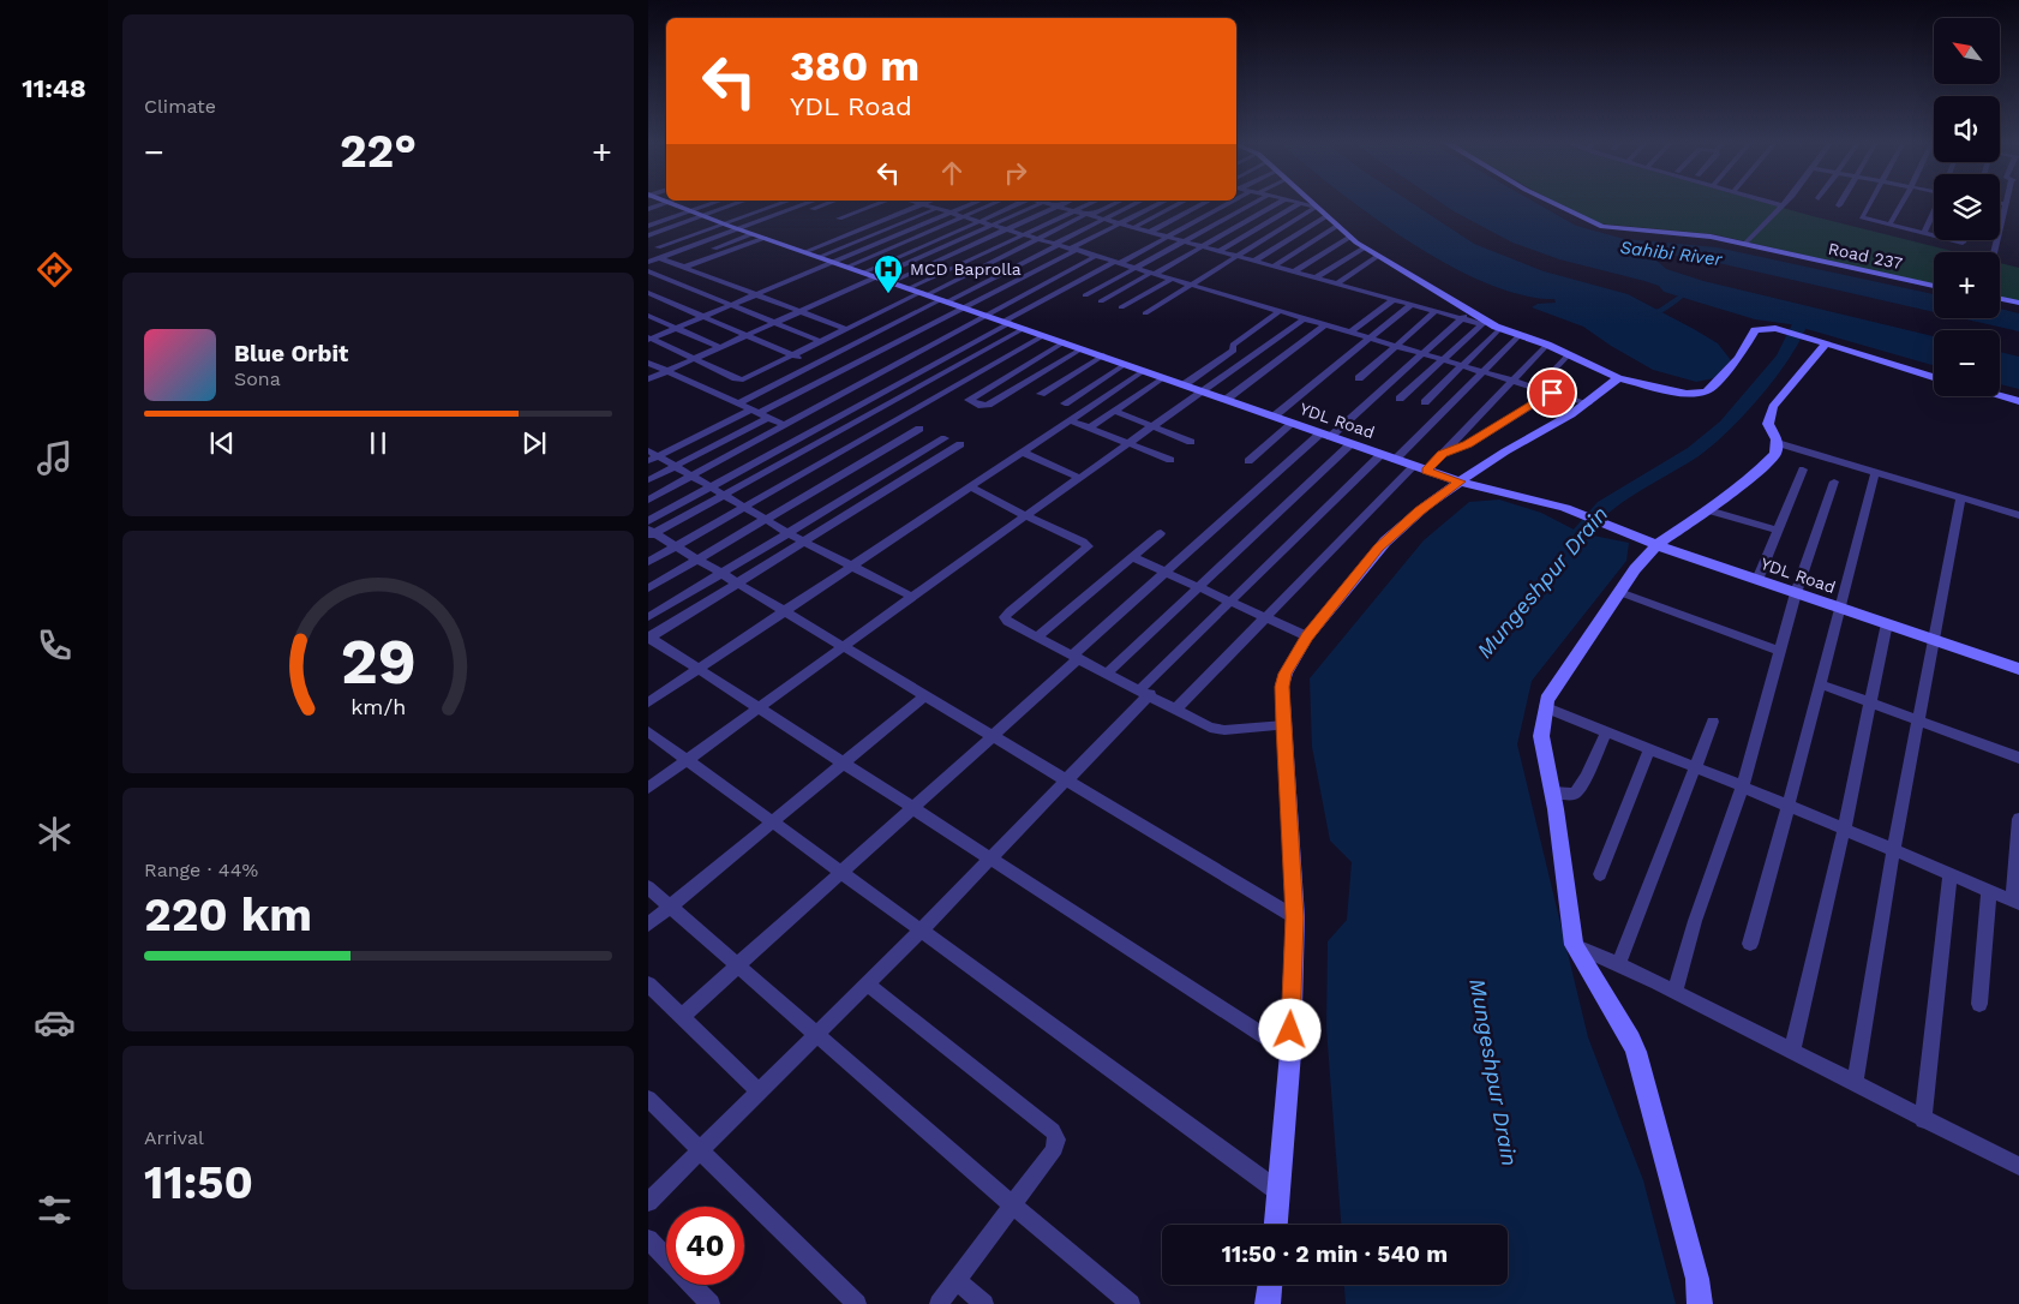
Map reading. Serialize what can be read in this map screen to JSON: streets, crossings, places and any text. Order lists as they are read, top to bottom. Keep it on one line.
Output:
{"streets":{"street":["Road 237","YDL Road"]},"water":["Sahibi River","Mungeshpur Drain"],"places":{"hospital":["MCD Baprolla"]},"north":"top left","page":{"tabs":"11:48","tile":["Climate",["Range · 44%","220 km"],["Arrival","11:50"]],"map_buttons":["+","−"],"turn":["380 m","YDL Road"],"heat":["−","22°","+"],"song":["Blue Orbit","Sona"],"limit":"40","trip":"11:50 · 2 min · 540 m","gauge":["29","km/h"]}}
